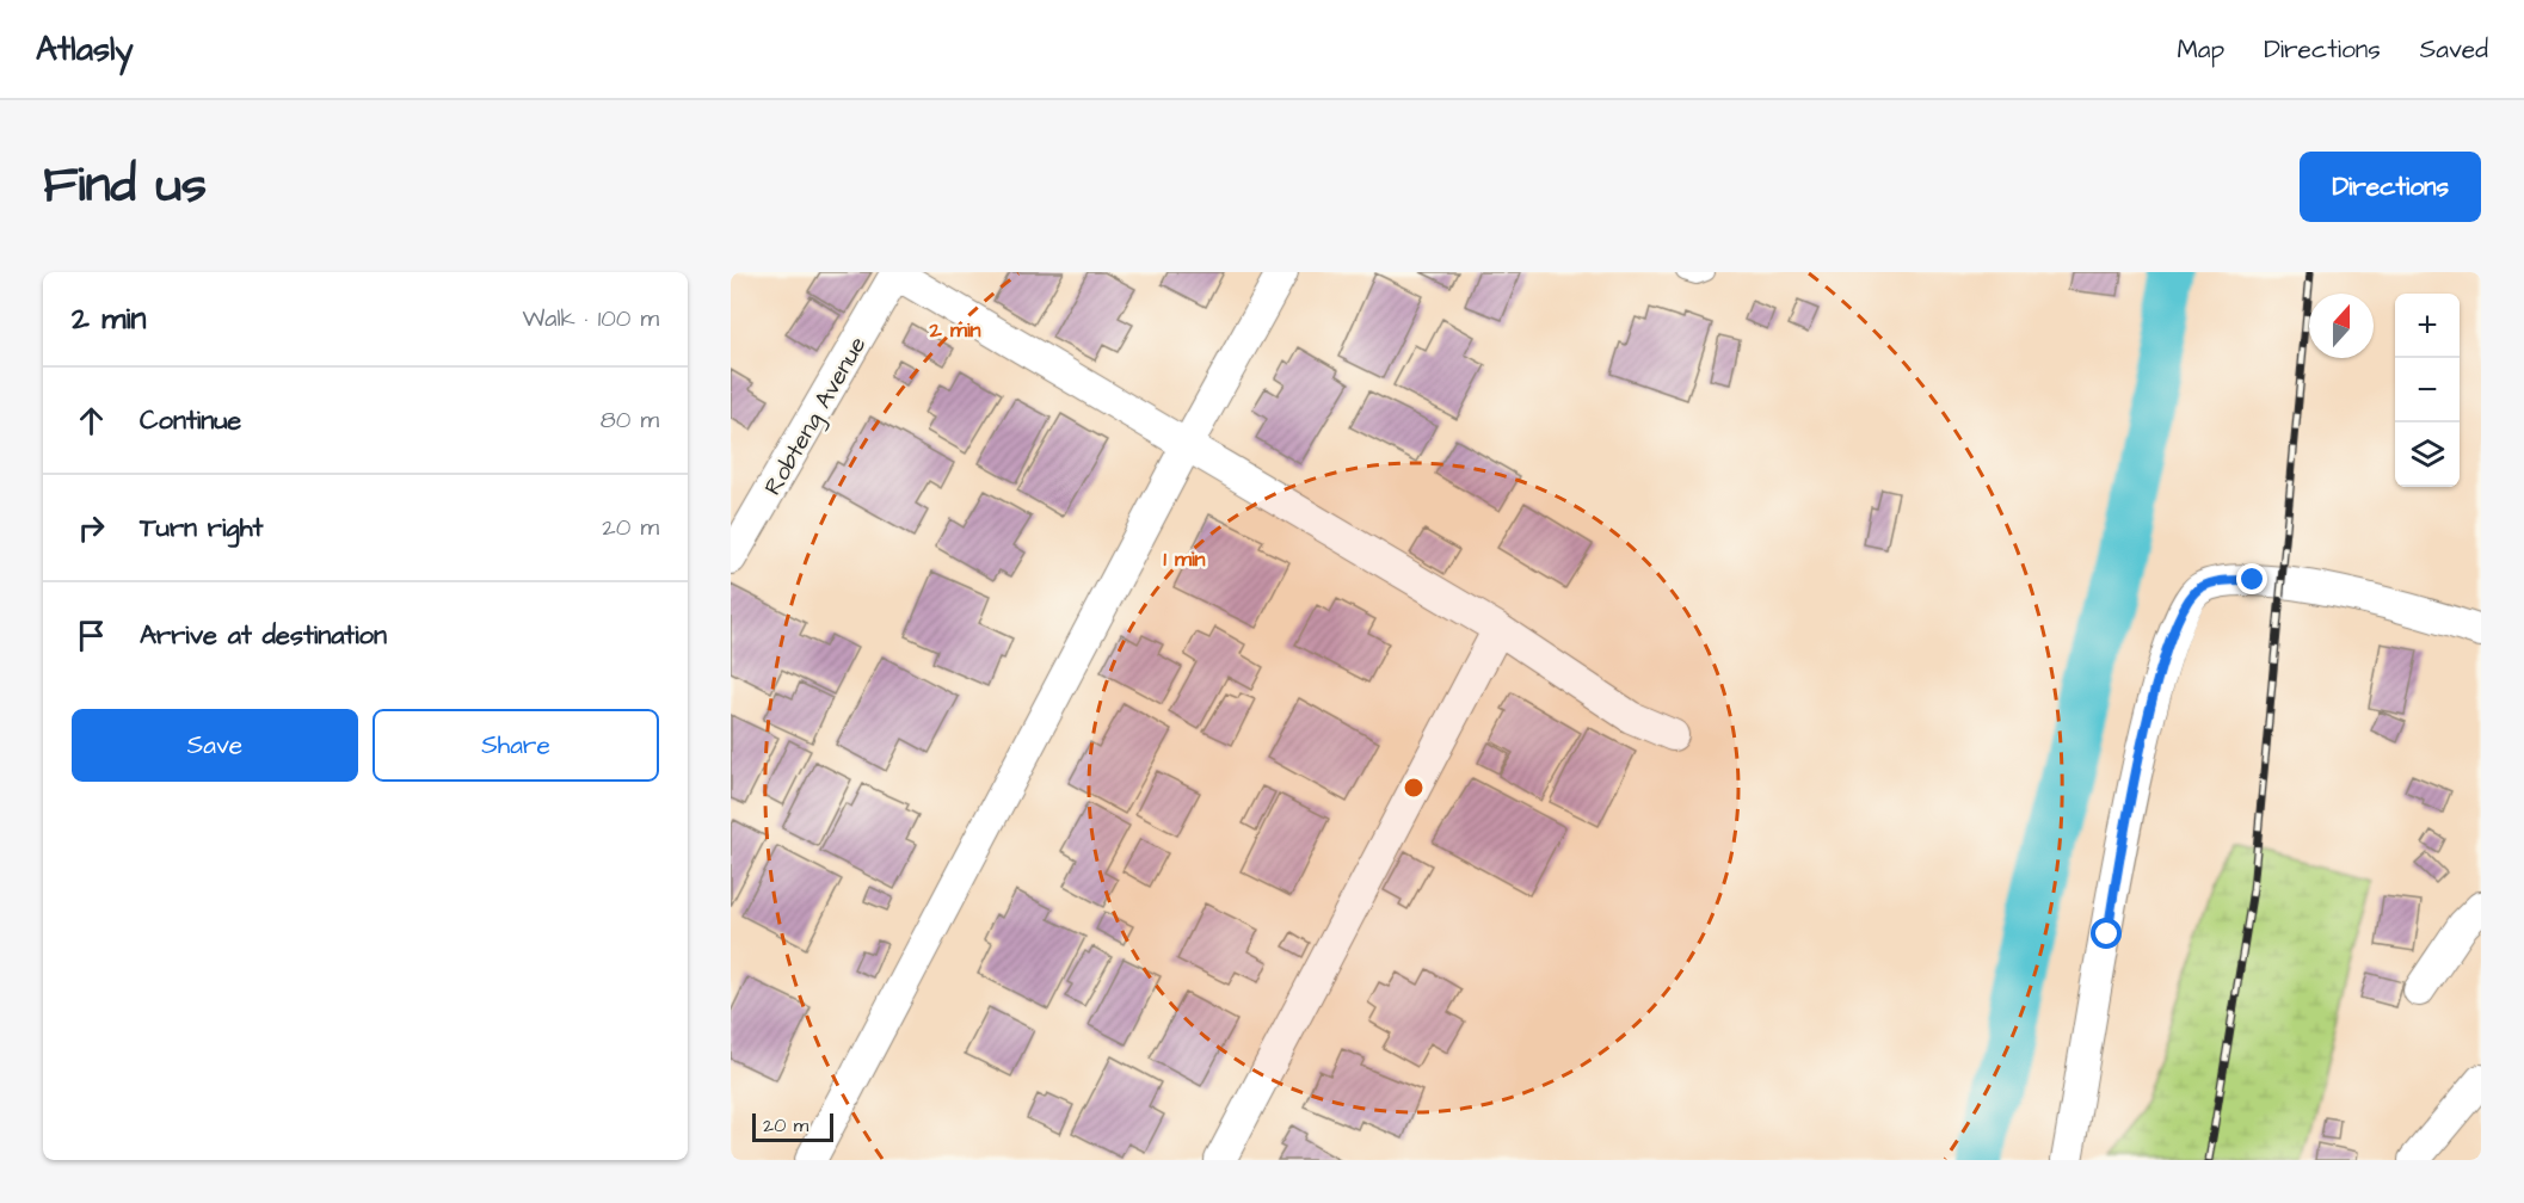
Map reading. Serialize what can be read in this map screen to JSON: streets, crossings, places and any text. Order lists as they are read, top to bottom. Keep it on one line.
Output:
{"streets":{"street":["Robteng Avenue"]},"scale_bar":"20 m","north":"top","page":{"header":"Atlasly","nav":["Map","Directions","Saved"],"title":"Find us","buttons":["Directions",["Save","Share"]],"heading":["2 min","Walk · 100 m"],"map_buttons":["+","−"],"list":[["Continue","80 m"],["Turn right","20 m"],"Arrive at destination"],"scale":"20 m"},"rings":["2 min","1 min"]}
